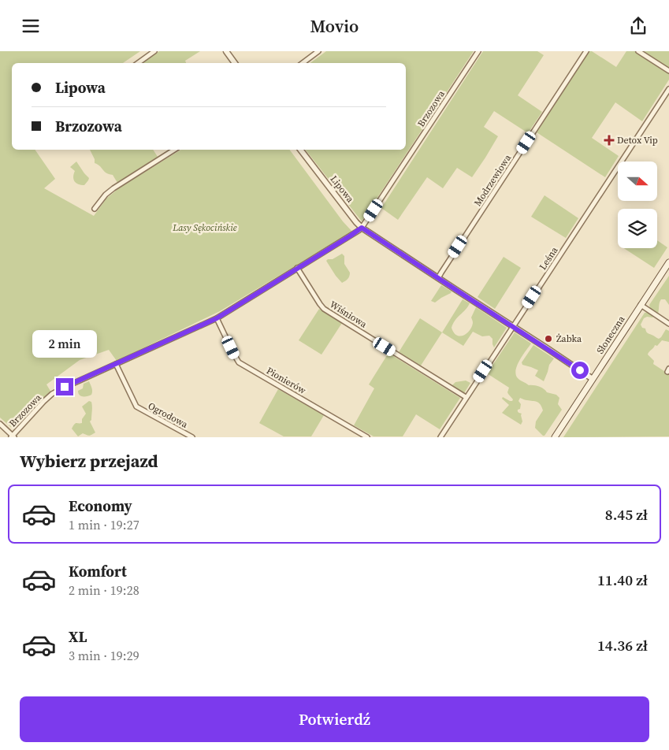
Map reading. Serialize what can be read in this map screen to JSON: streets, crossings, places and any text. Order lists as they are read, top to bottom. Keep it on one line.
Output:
{"streets":{"main road":["Słoneczna"],"street":["Brzozowa","Modrzewiowa","Lipowa","Leśna","Wiśniowa","Pionierów","Ogrodowa"]},"crossings":[["Brzozowa","Lipowa"],["Brzozowa","Wiśniowa"],["Brzozowa","Pionierów"],["Brzozowa","Ogrodowa"],["Modrzewiowa","Lipowa"],["Lipowa","Leśna"],["Lipowa","Słoneczna"],["Leśna","Wiśniowa"]],"parks":["Lasy Sękocińskie"],"places":{"health":["Detox Vip"],"other":["Żabka"]},"north":"right","page":{"header":"Movio","banner":["Lipowa","Brzozowa"],"bubble":"2 min","heading":"Wybierz przejazd","list":[{"name":"Economy","note":"1 min · 19:27","value":"8.45 zł"},{"name":"Komfort","note":"2 min · 19:28","value":"11.40 zł"},{"name":"XL","note":"3 min · 19:29","value":"14.36 zł"}],"buttons":"Potwierdź"}}
